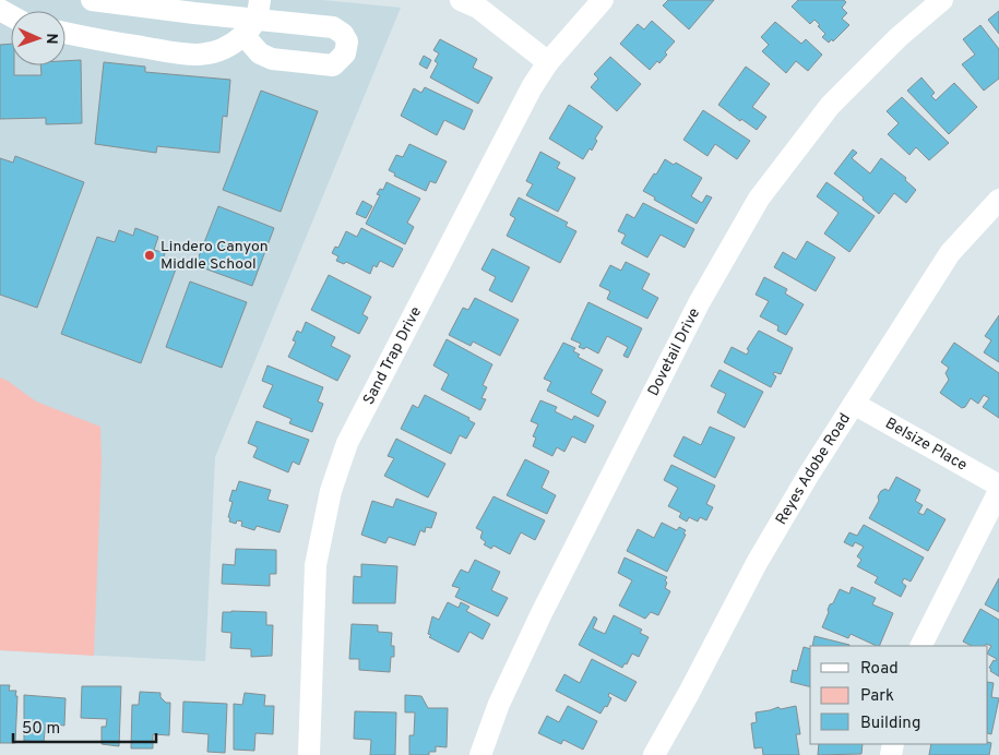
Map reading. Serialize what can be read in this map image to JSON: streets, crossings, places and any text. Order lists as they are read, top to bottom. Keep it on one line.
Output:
{"streets":{"street":["Dovetail Drive","Sand Trap Drive","Belsize Place","Reyes Adobe Road"]},"crossings":[["Belsize Place","Reyes Adobe Road"]],"places":["Lindero Canyon Middle School"],"legend":["Road","Park","Building"],"scale_bar":"50 m","north":"right"}
